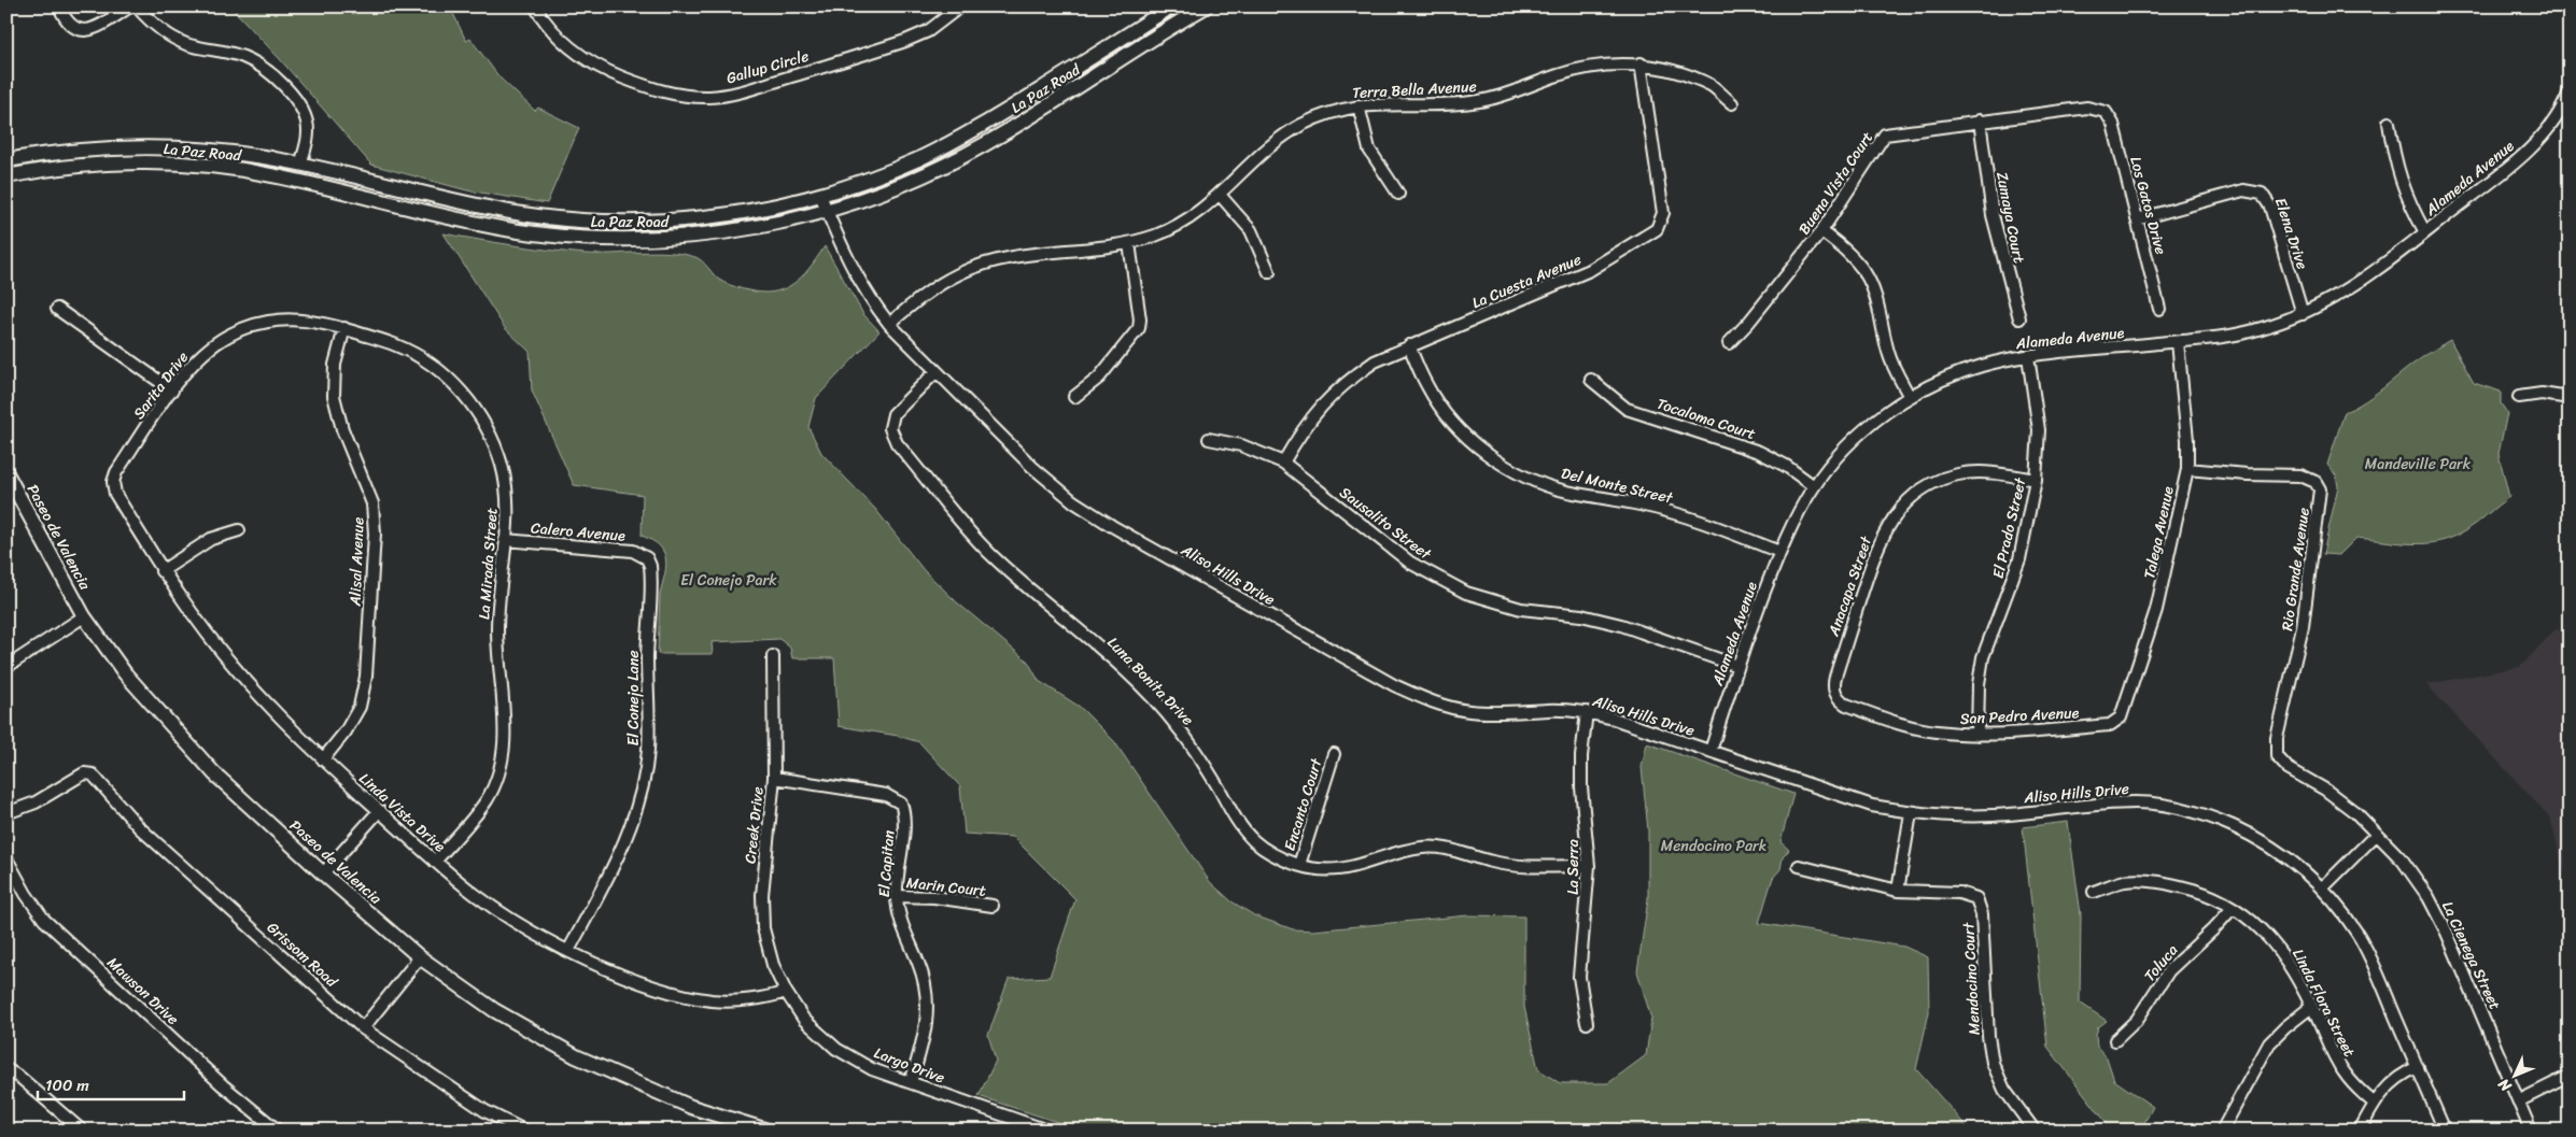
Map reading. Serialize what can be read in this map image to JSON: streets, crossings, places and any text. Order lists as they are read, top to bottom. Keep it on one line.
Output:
{"streets":{"main road":["La Paz Road","Paseo de Valencia"],"street":["Gallup Circle","Terra Bella Avenue","Alameda Avenue","Buena Vista Court","Los Gatos Drive","Zumaya Court","Elena Drive","La Cuesta Avenue","Sarita Drive","Tocaloma Court","Del Monte Street","Sausalito Street","El Prado Street","Calero Avenue","Talega Avenue","Alisal Avenue","La Mirada Street","Rio Grande Avenue","Aliso Hills Drive","Anacapa Street","Luna Bonita Drive","El Conejo Lane","San Pedro Avenue","Encanto Court","Linda Vista Drive","Creek Drive","El Capitan","La Serra","Marin Court","Grissom Road","La Cienega Street","Toluca","Mendocino Court","Mawson Drive","Linda Flora Street","Largo Drive"]},"crossings":[["La Paz Road","Aliso Hills Drive"],["Terra Bella Avenue","La Cuesta Avenue"],["Terra Bella Avenue","Aliso Hills Drive"],["Alameda Avenue","Elena Drive"],["Alameda Avenue","Tocaloma Court"],["Alameda Avenue","Del Monte Street"],["Alameda Avenue","Sausalito Street"],["Alameda Avenue","El Prado Street"],["Alameda Avenue","Talega Avenue"],["Alameda Avenue","Aliso Hills Drive"],["Buena Vista Court","Los Gatos Drive"],["Buena Vista Court","Zumaya Court"],["Los Gatos Drive","Elena Drive"],["La Cuesta Avenue","Del Monte Street"],["La Cuesta Avenue","Sausalito Street"],["Sarita Drive","Alisal Avenue"],["Sarita Drive","La Mirada Street"],["Sarita Drive","Linda Vista Drive"],["El Prado Street","Anacapa Street"],["El Prado Street","San Pedro Avenue"],["Calero Avenue","La Mirada Street"],["Calero Avenue","El Conejo Lane"],["Talega Avenue","Rio Grande Avenue"],["Talega Avenue","San Pedro Avenue"],["Alisal Avenue","La Mirada Street"],["Alisal Avenue","Linda Vista Drive"],["La Mirada Street","Linda Vista Drive"],["Rio Grande Avenue","La Cienega Street"],["Aliso Hills Drive","Luna Bonita Drive"],["Aliso Hills Drive","La Serra"],["Anacapa Street","San Pedro Avenue"],["Luna Bonita Drive","Encanto Court"],["Luna Bonita Drive","La Serra"],["El Conejo Lane","Linda Vista Drive"],["Linda Vista Drive","Creek Drive"],["Linda Vista Drive","Largo Drive"],["Creek Drive","El Capitan"],["Creek Drive","Largo Drive"],["El Capitan","Marin Court"],["El Capitan","Largo Drive"],["Toluca","Linda Flora Street"]],"parks":["Mandeville Park","El Conejo Park","Mendocino Park"],"scale_bar":"100 m","north":"bottom left"}
